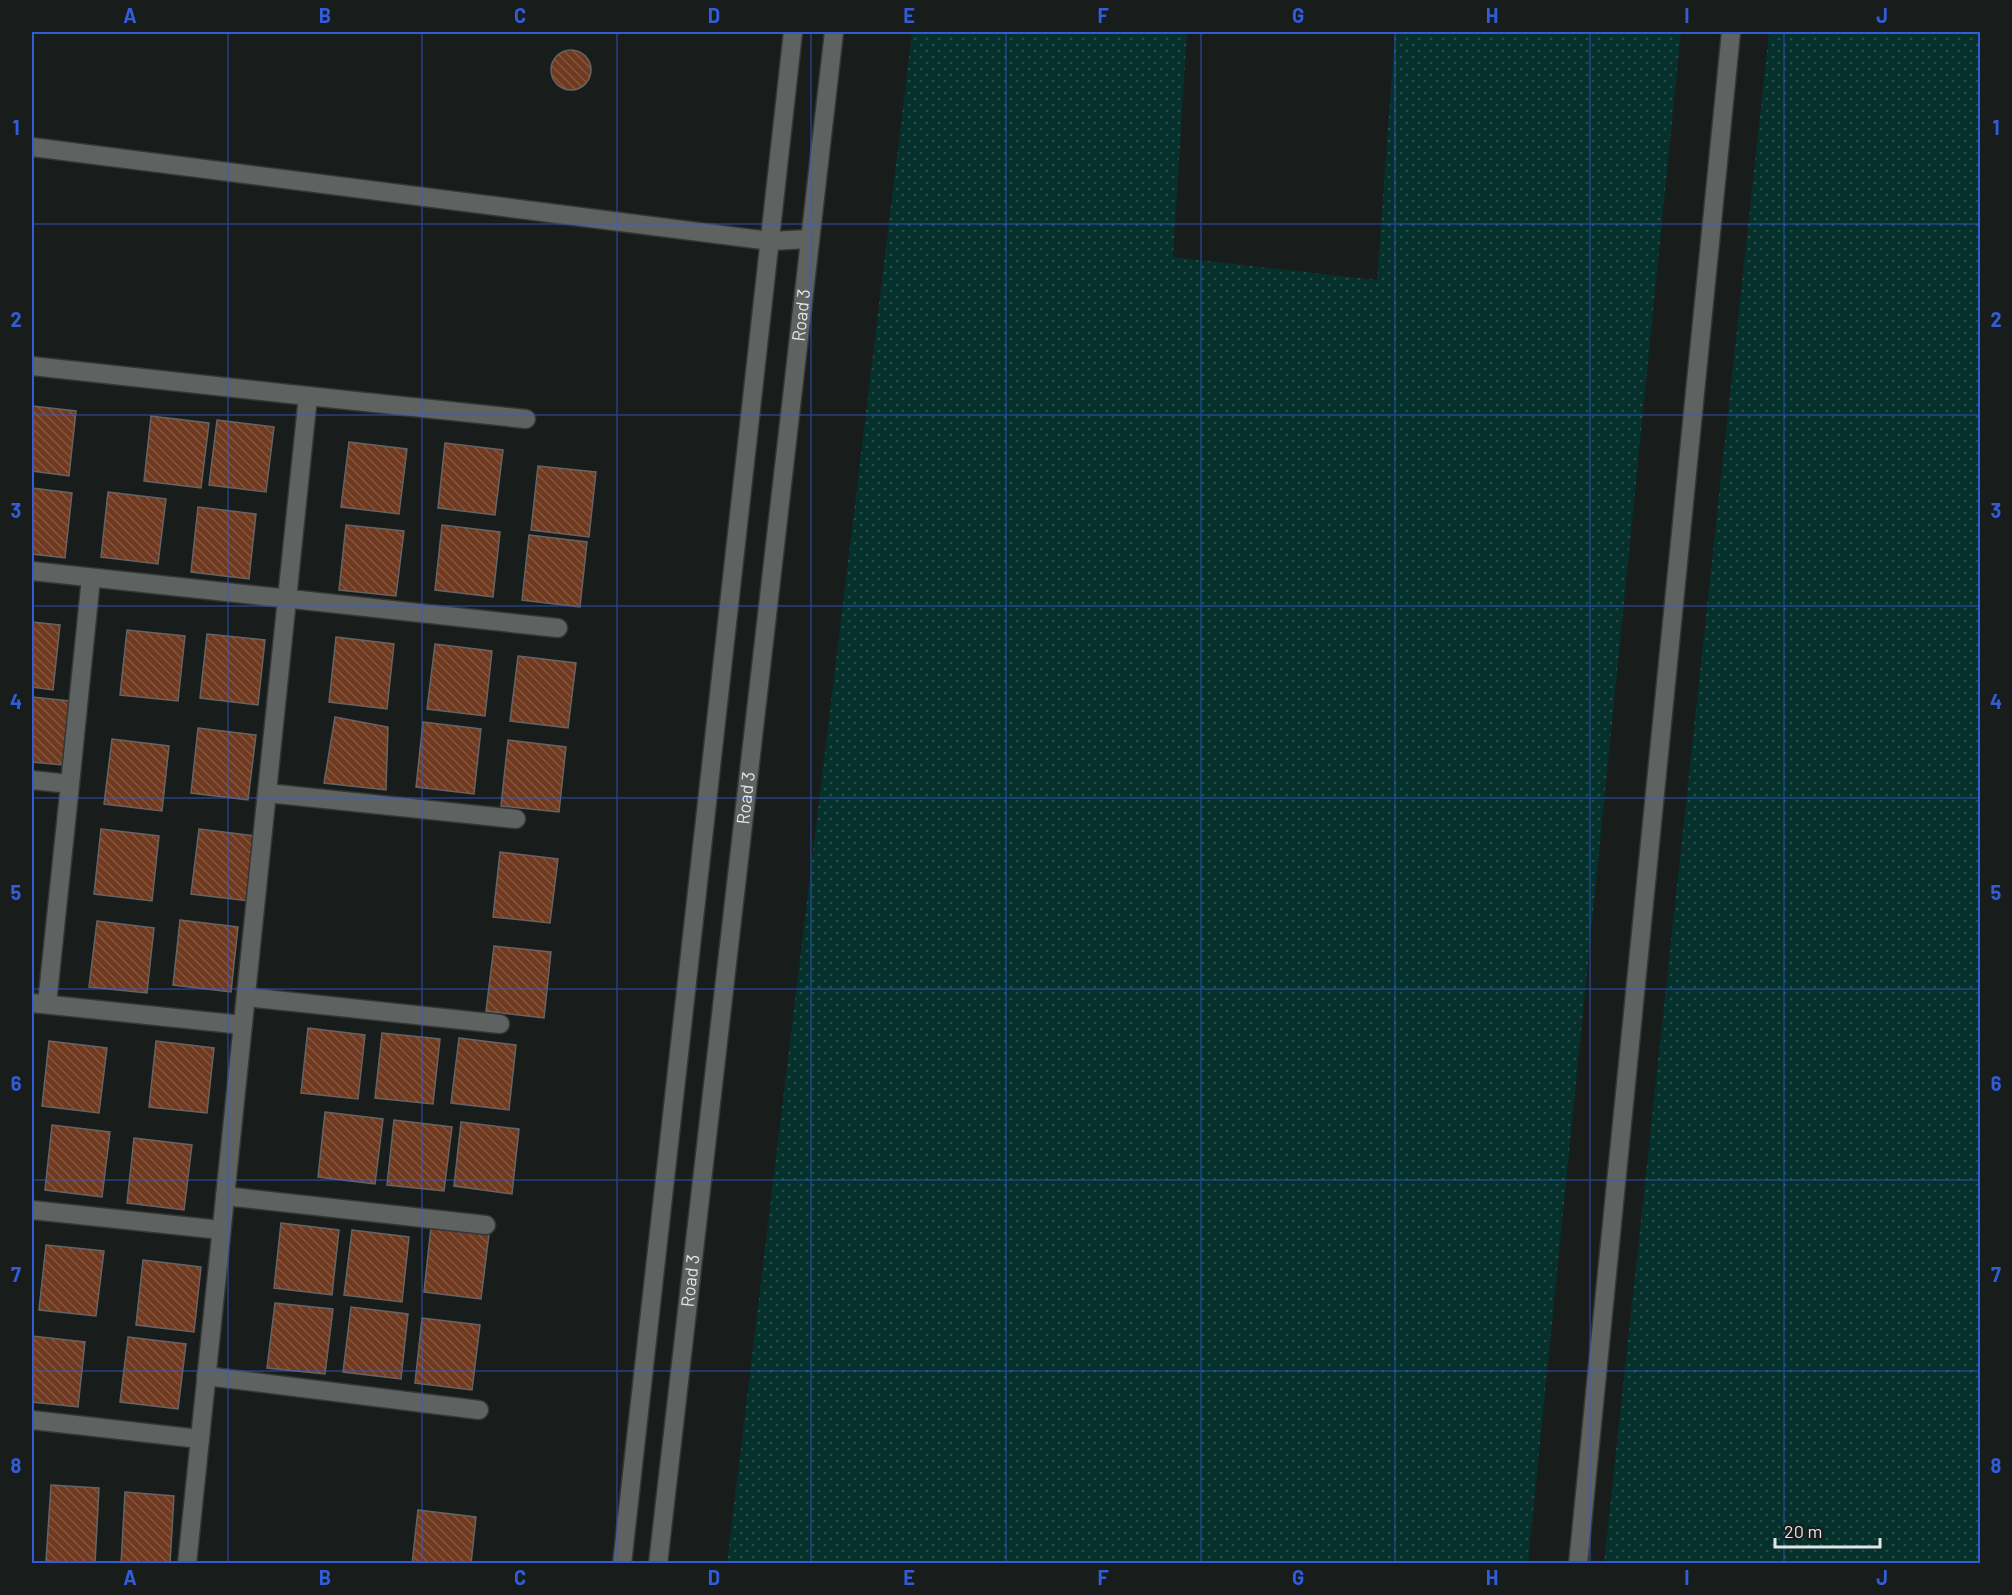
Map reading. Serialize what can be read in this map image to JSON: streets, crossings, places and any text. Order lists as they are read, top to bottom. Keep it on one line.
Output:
{"streets":{"street":["Road 3"]},"scale_bar":"20 m","grid":{"columns":["A","B","C","D","E","F","G","H","I","J"],"rows":["1","2","3","4","5","6","7","8"]}}
